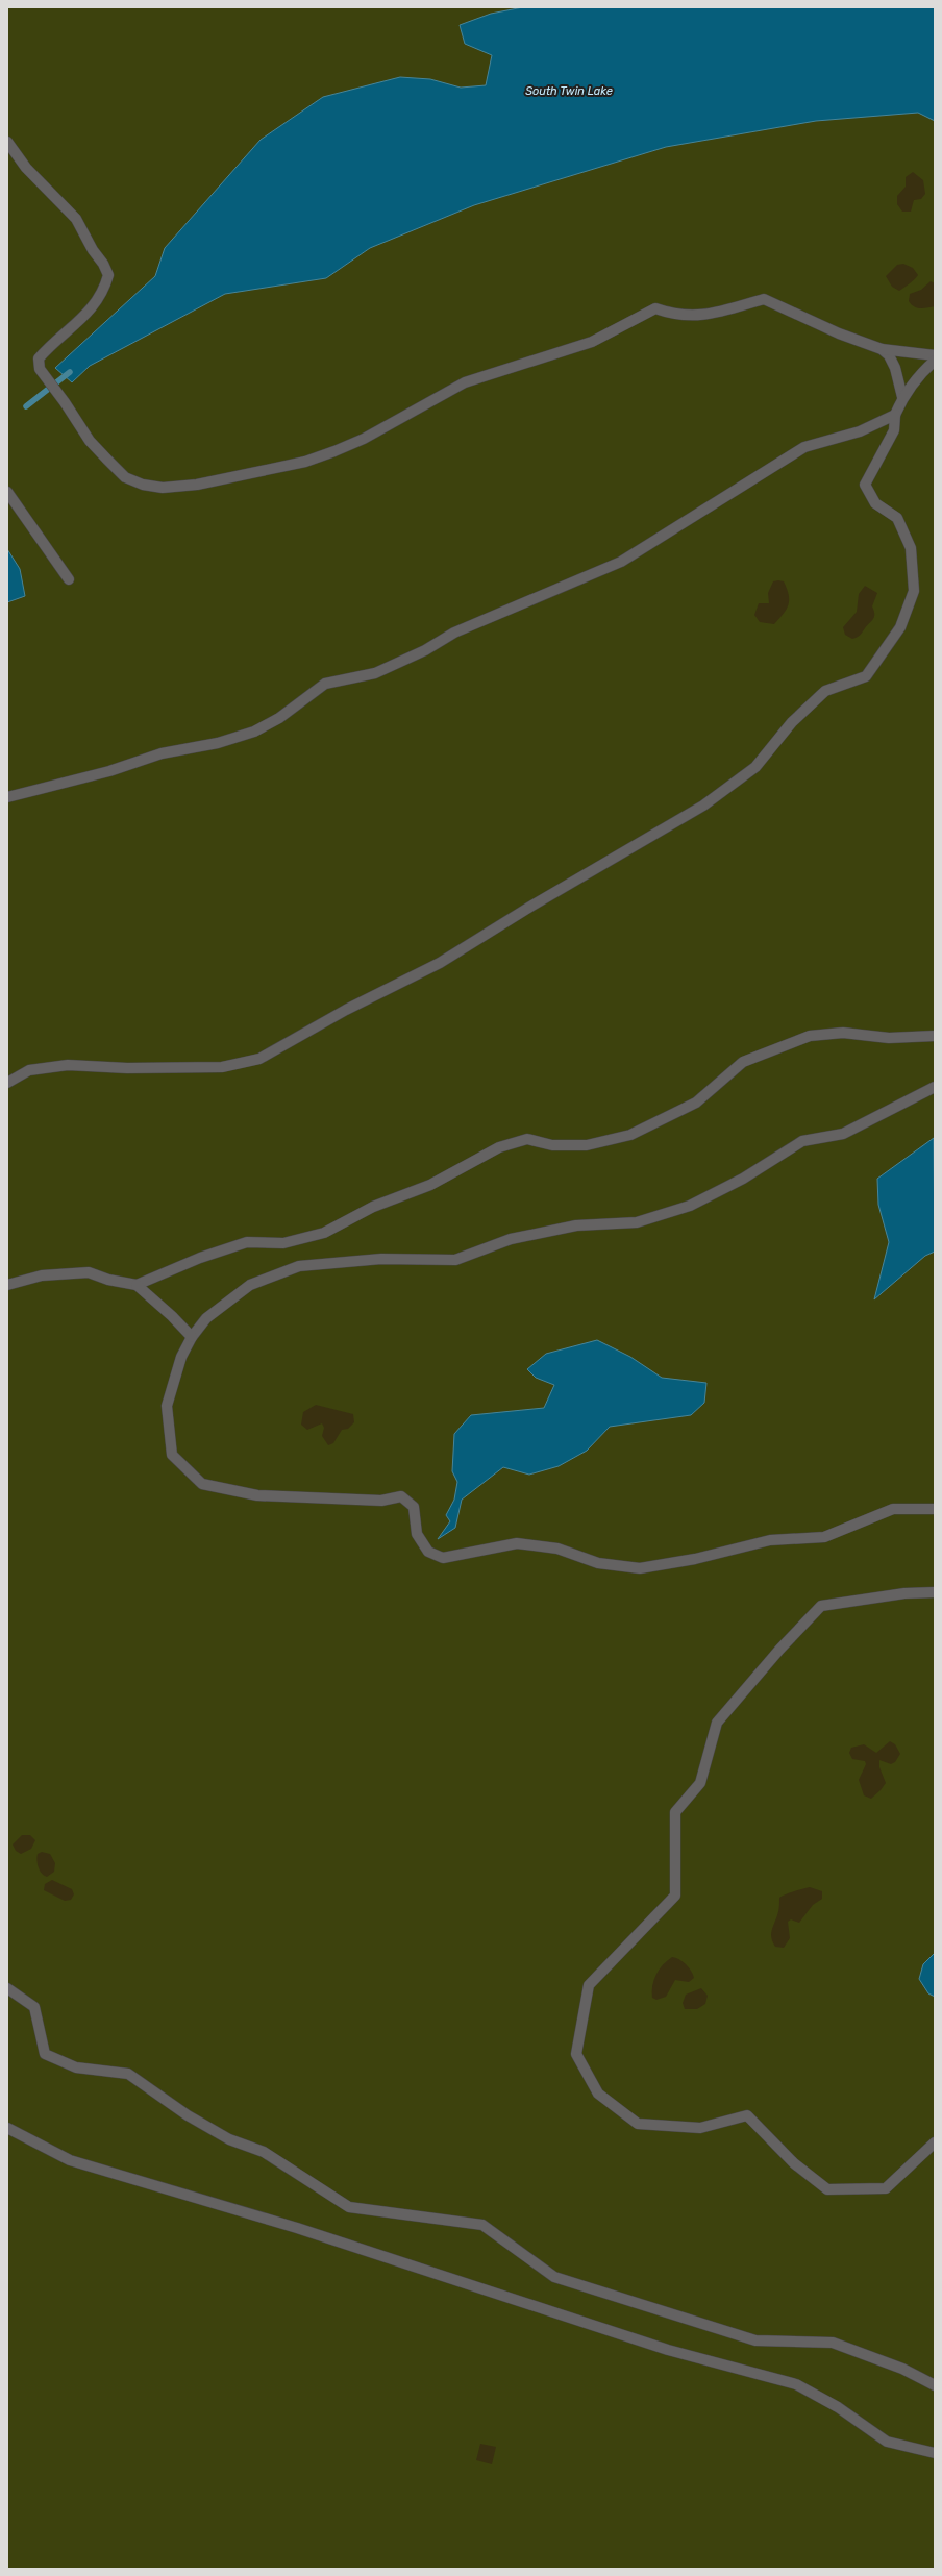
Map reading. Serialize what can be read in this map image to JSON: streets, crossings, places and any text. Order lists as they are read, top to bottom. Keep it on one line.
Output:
{"water":["South Twin Lake"]}
